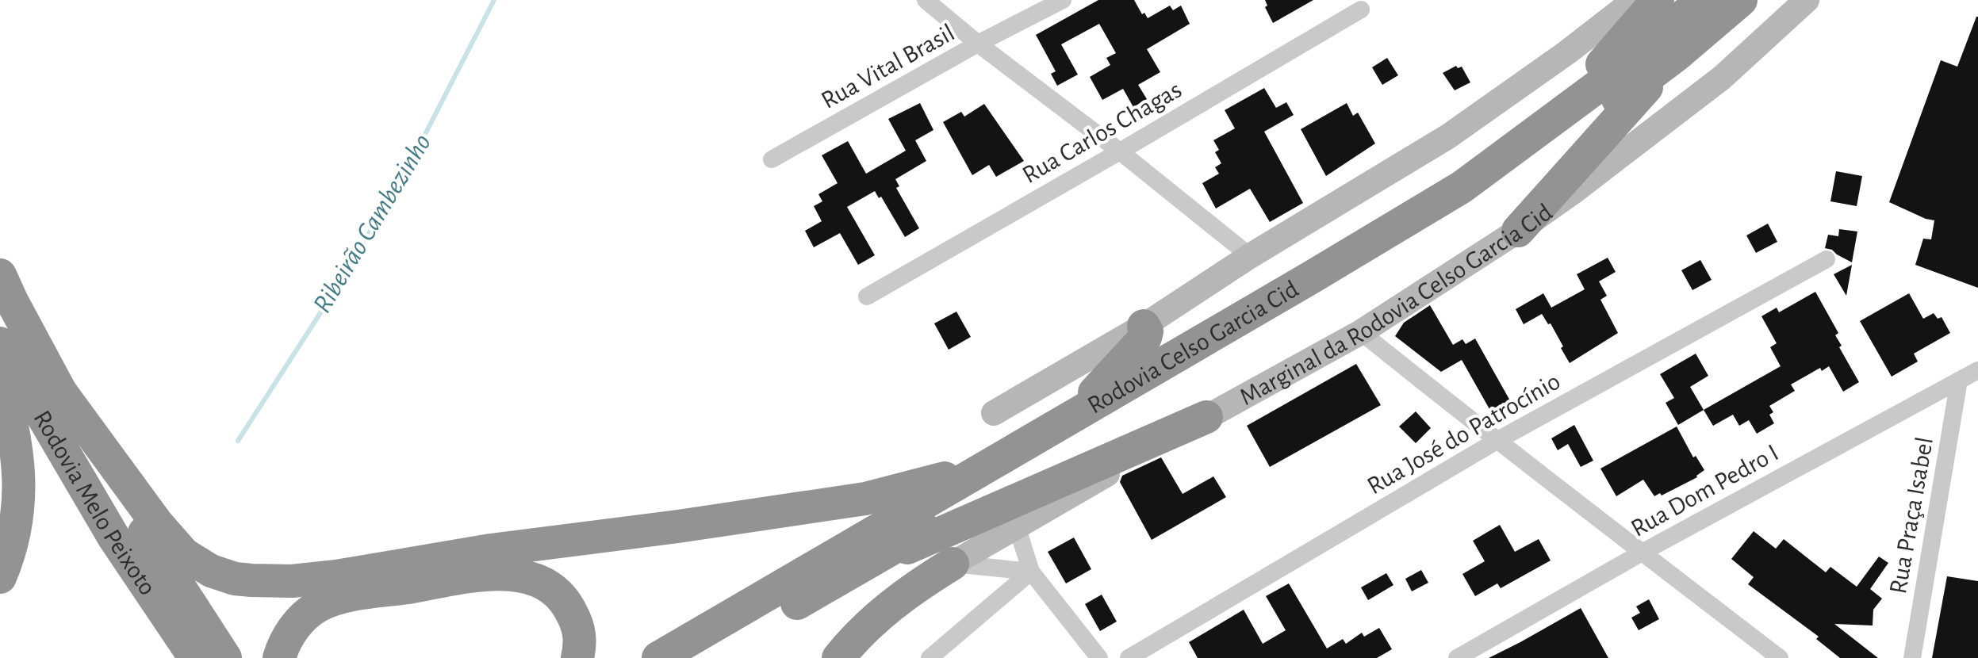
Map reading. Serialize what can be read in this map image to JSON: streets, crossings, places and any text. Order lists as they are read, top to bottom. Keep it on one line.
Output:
{"streets":{"highway":["Rodovia Celso Garcia Cid","Rodovia Melo Peixoto"],"street":["Rua Vital Brasil","Rua Carlos Chagas","Marginal da Rodovia Celso Garcia Cid","Rua José do Patrocínio","Rua Dom Pedro I","Rua Praça Isabel"]},"crossings":[["Rua Dom Pedro I","Rua Praça Isabel"]],"water":["Ribeirão Cambezinho"]}
